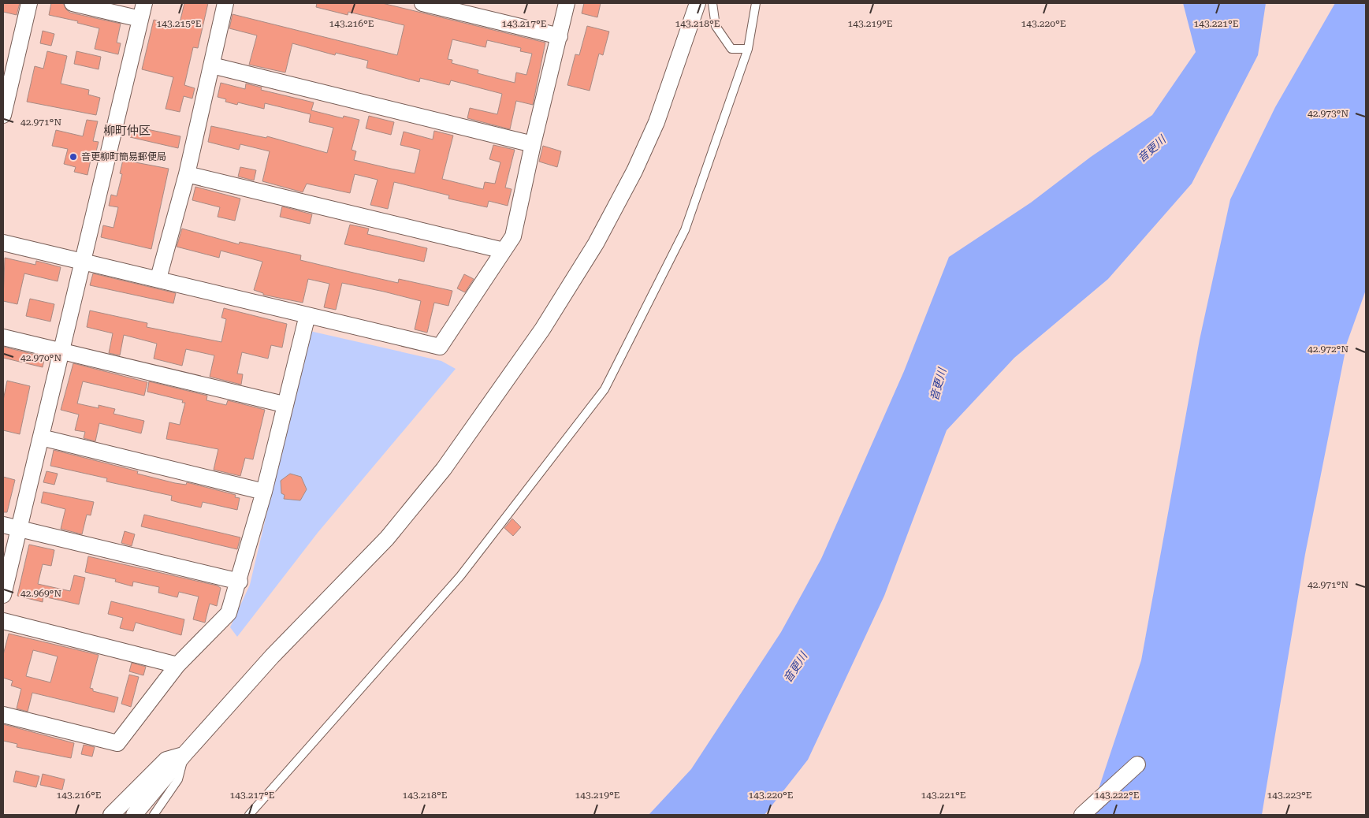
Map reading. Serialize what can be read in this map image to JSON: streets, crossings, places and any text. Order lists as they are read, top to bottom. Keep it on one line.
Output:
{"districts":["柳町仲区"],"water":["音更川"],"places":["音更柳町簡易郵便局"],"coordinates":["143.216°E","143.217°E","143.218°E","143.219°E","143.220°E","143.221°E","143.215°E","42.973°N","42.971°N","42.972°N","42.970°N","42.969°N","143.222°E","143.223°E"]}
